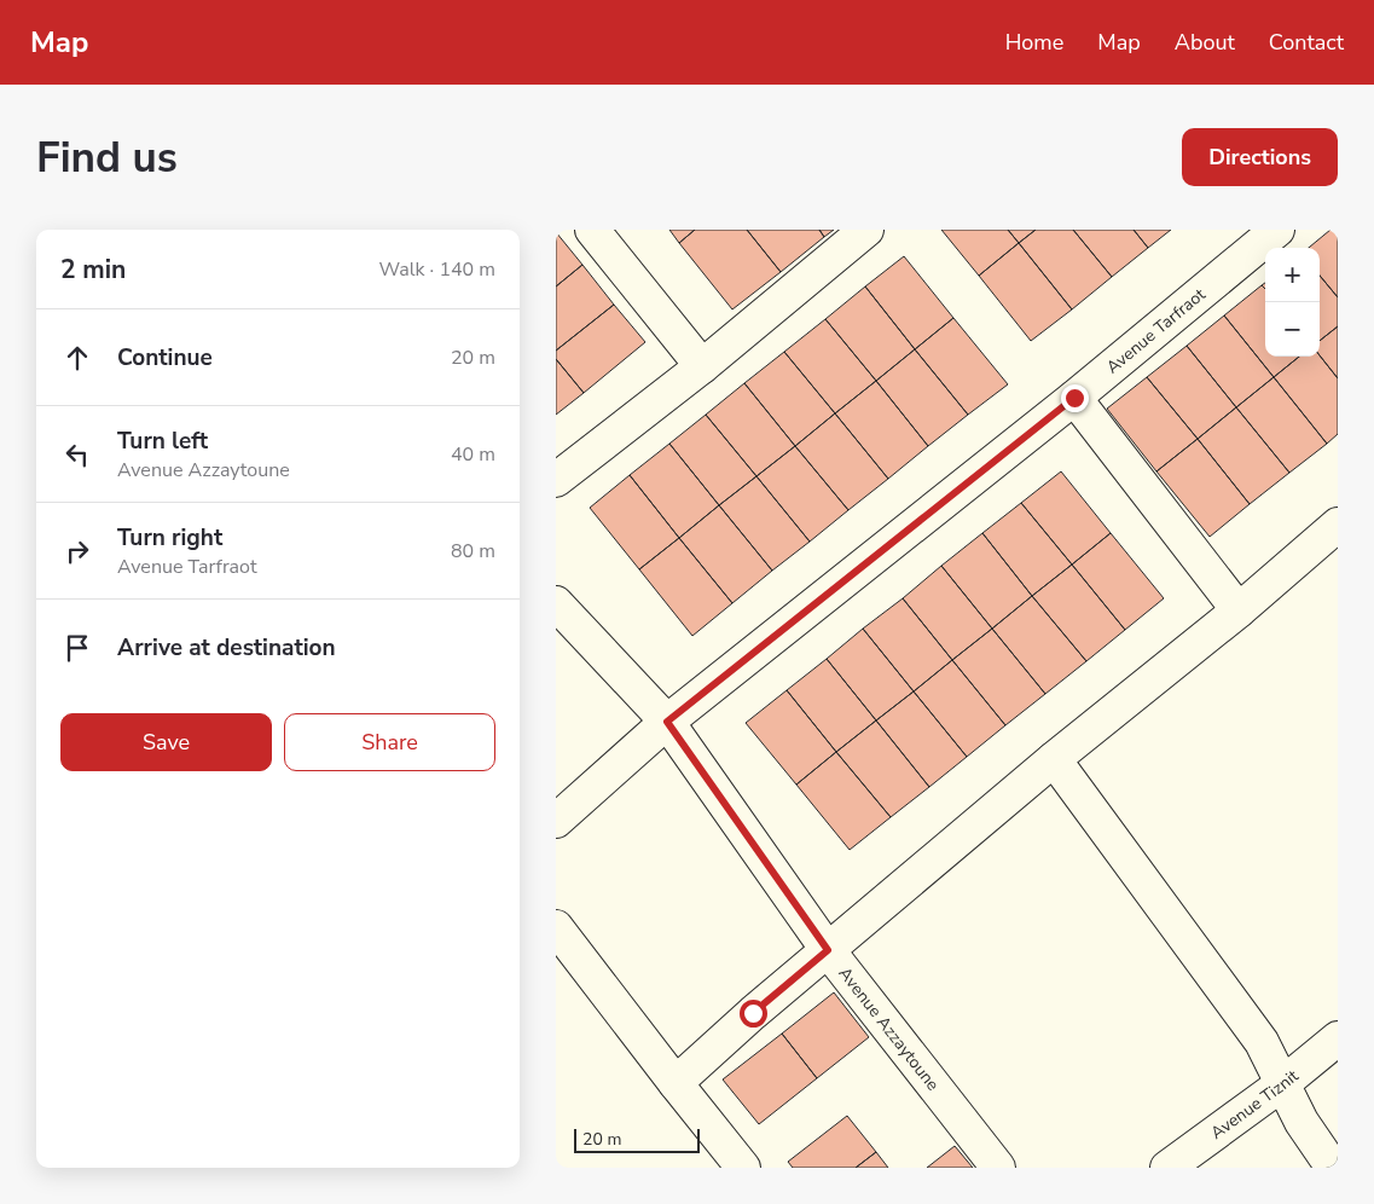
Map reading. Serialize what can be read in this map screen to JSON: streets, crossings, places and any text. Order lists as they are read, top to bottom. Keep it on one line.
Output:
{"streets":{"street":["Avenue Tarfraot","Avenue Azzaytoune","Avenue Tiznit"]},"crossings":[["Avenue Tarfraot","Avenue Azzaytoune"]],"scale_bar":"20 m","page":{"header":"Map","nav":["Home","Map","About","Contact"],"buttons":["Directions",["Save","Share"]],"title":"Find us","heading":["2 min","Walk · 140 m"],"map_buttons":["+","−"],"list":[["Continue","20 m"],["Turn left","Avenue Azzaytoune","40 m"],["Turn right","Avenue Tarfraot","80 m"],"Arrive at destination"],"scale":"20 m"}}
